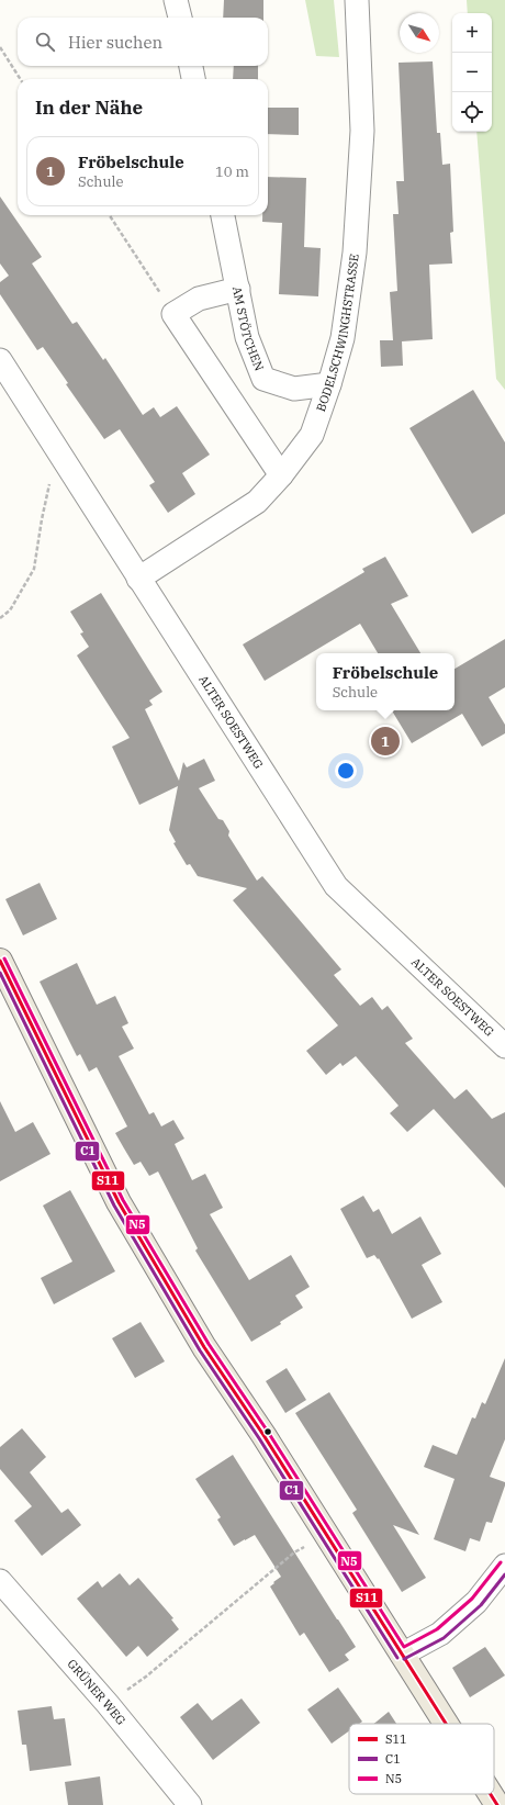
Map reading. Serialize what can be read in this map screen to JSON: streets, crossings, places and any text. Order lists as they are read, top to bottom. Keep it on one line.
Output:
{"streets":{"street":["AM STÖTCHEN","BODELSCHWINGHSTRASSE","ALTER SOESTWEG","GRÜNER WEG"]},"crossings":[["AM STÖTCHEN","BODELSCHWINGHSTRASSE"],["BODELSCHWINGHSTRASSE","ALTER SOESTWEG"]],"lines":["transit line N5","transit line S11","transit line C1"],"legend":["S11","C1","N5"],"north":"bottom right","page":{"map_buttons":["+","−"],"search":"Hier suchen","heading":"In der Nähe","list":[{"mark":"1","name":"Fröbelschule","note":"Schule","value":"10 m"}],"popup":["Fröbelschule","Schule"],"pins":"1"}}
